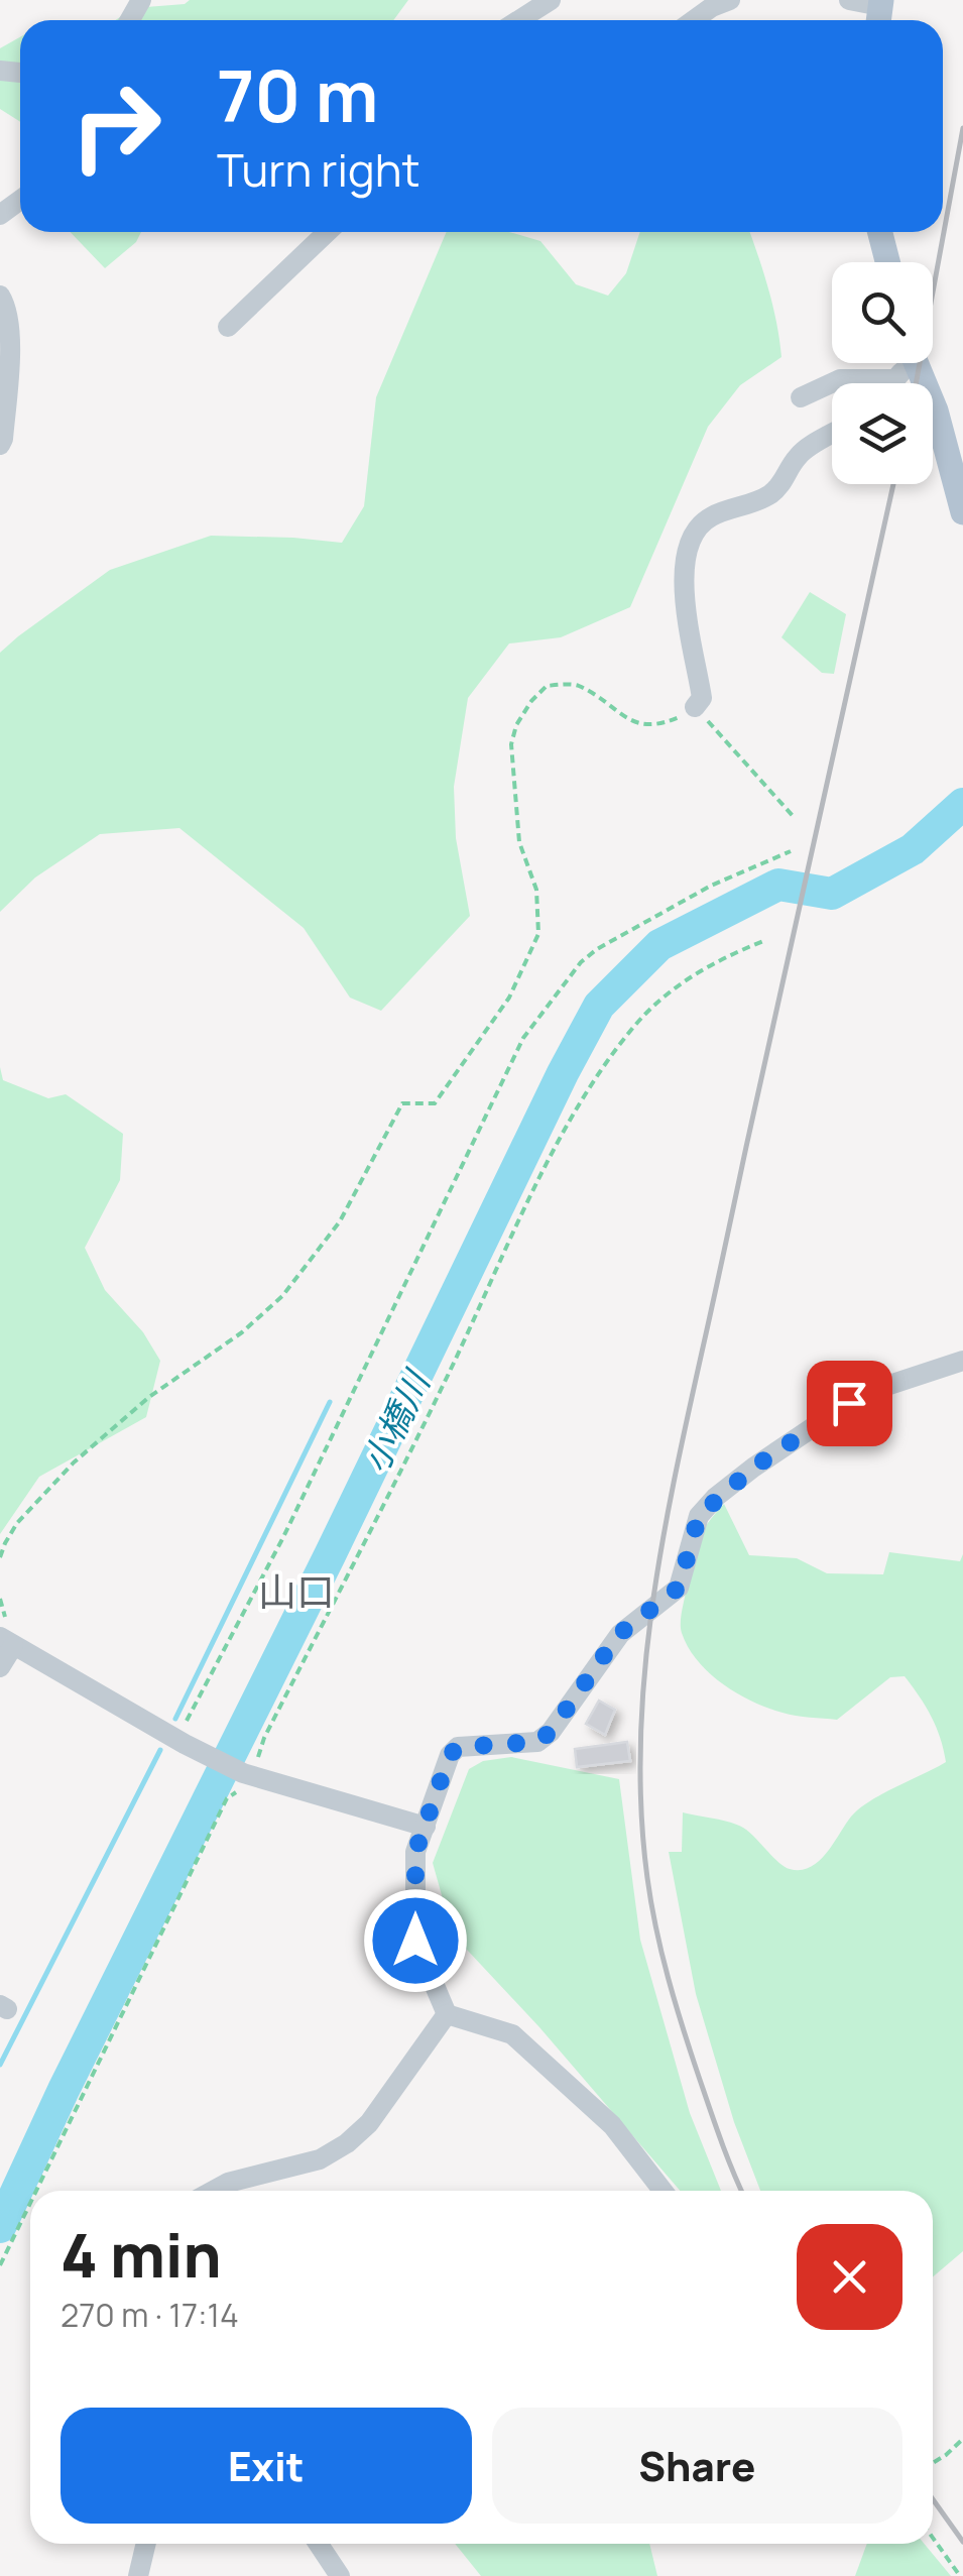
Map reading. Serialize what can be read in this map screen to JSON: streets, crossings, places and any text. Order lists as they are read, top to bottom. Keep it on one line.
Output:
{"districts":["山口"],"water":["小橋川"],"page":{"turn":["70 m","Turn right"],"heading":["4 min","270 m · 17:14"],"buttons":["Exit","Share"]}}
